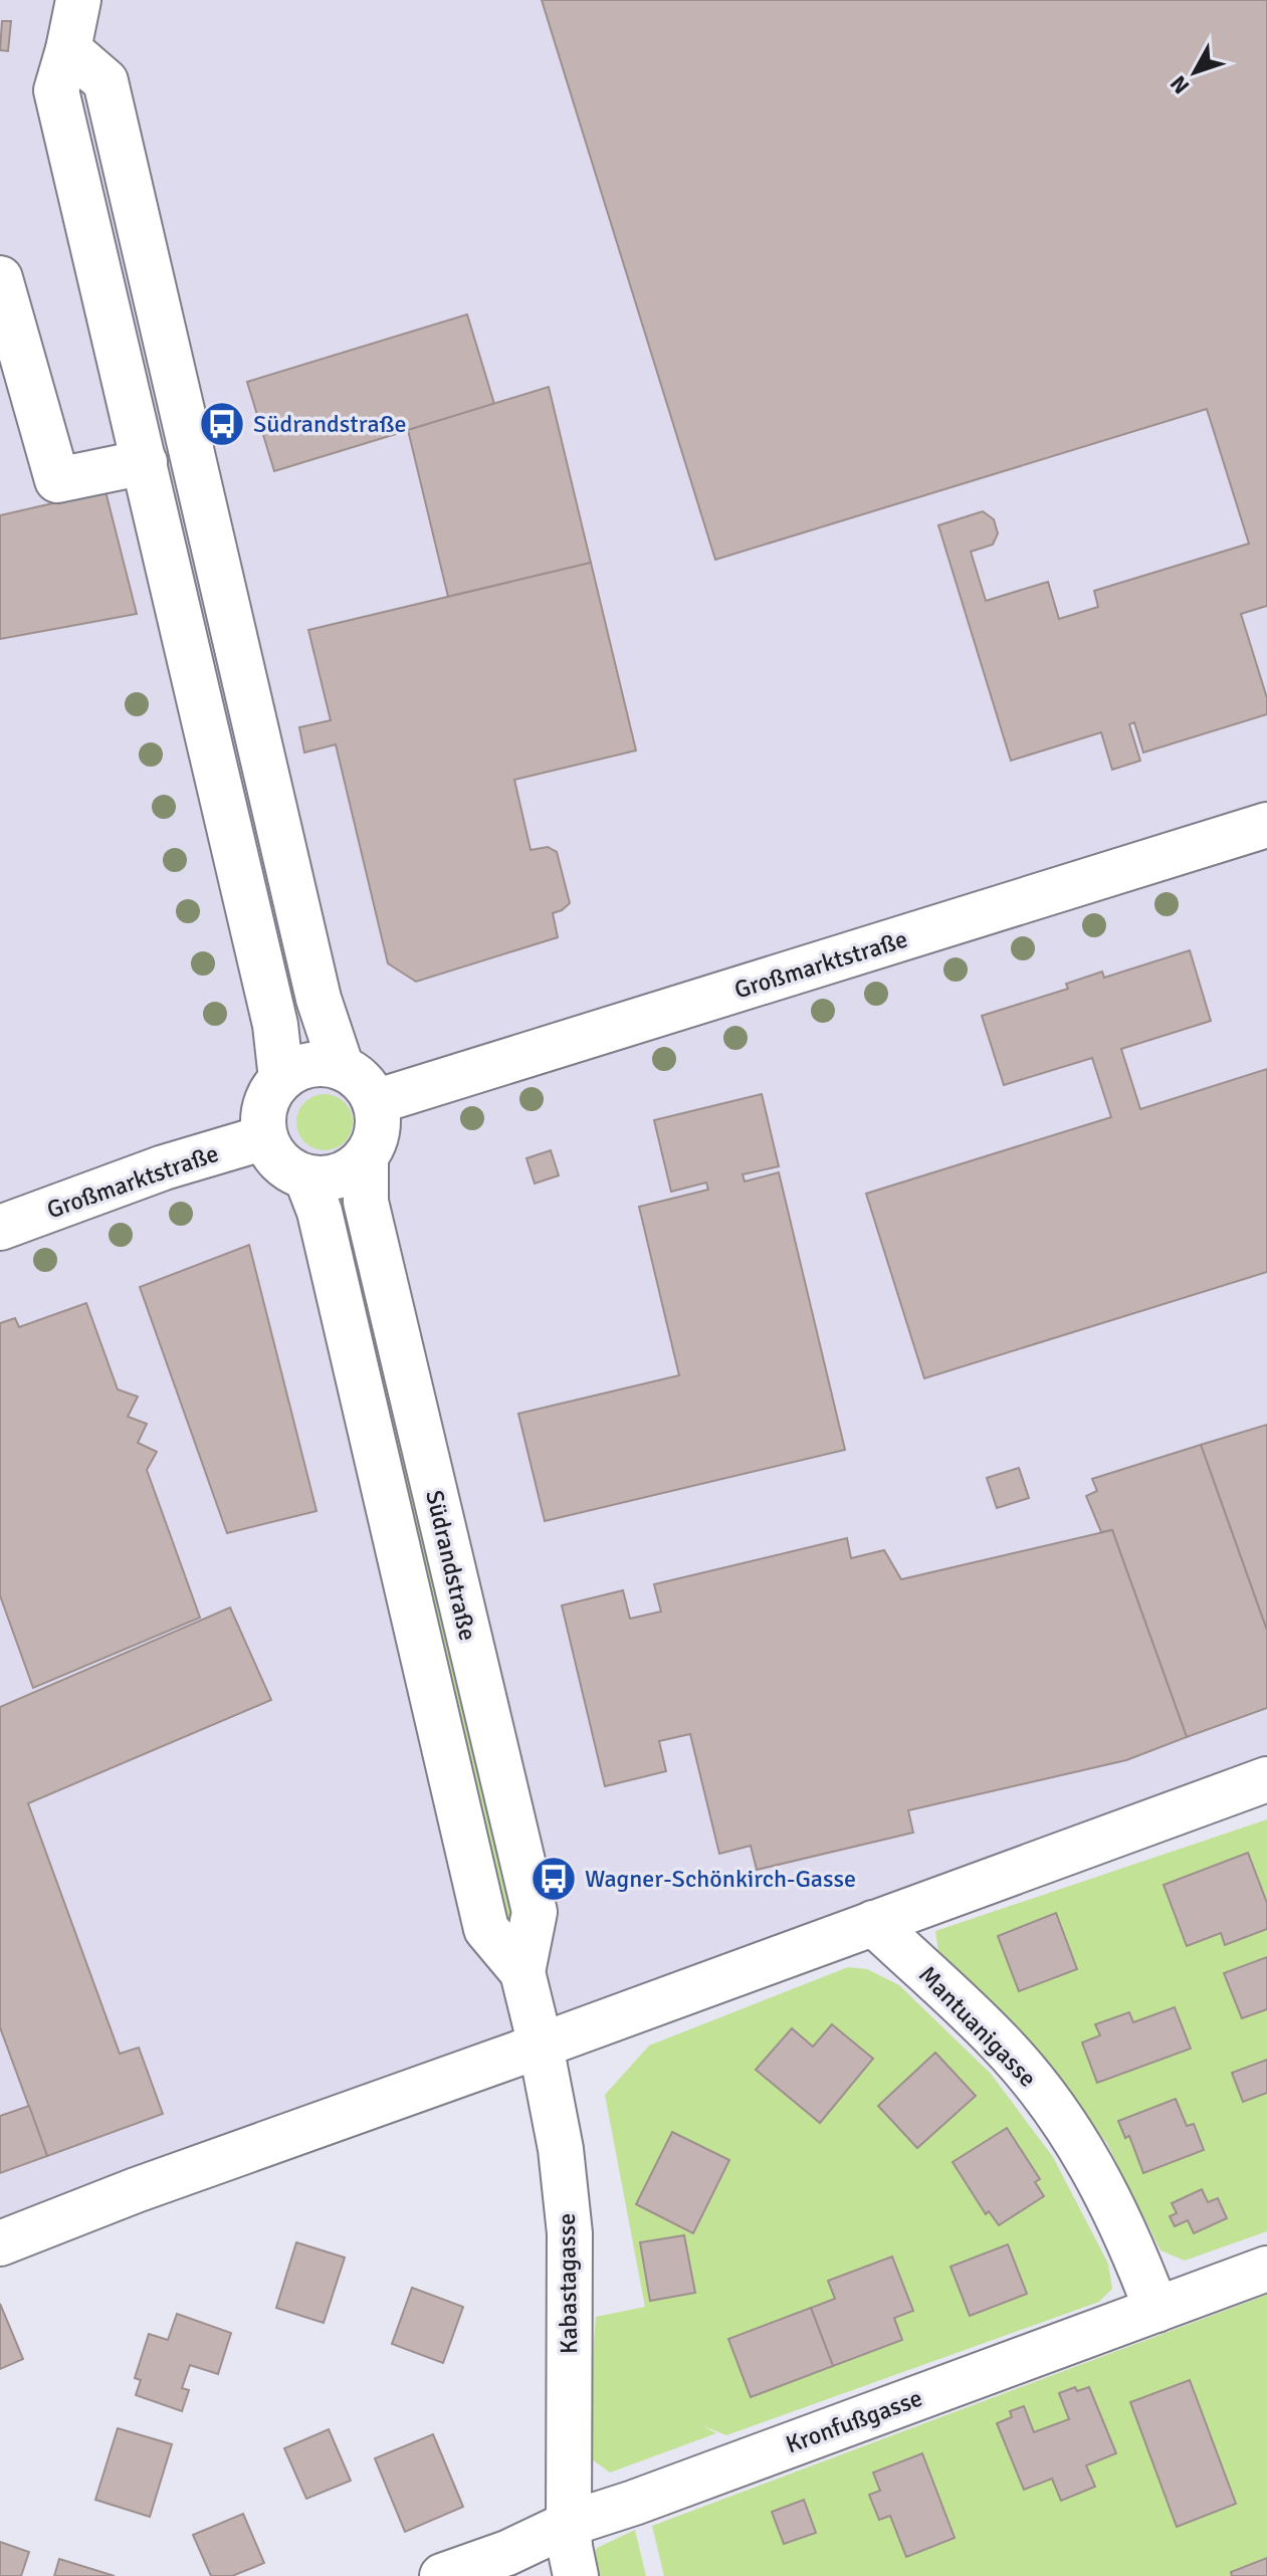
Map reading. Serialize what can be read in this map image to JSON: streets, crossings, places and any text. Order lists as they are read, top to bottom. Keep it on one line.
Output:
{"streets":{"street":["Großmarktstraße","Südrandstraße","Mantuanigasse","Kabastagasse","Kronfußgasse"]},"crossings":[["Großmarktstraße","Südrandstraße"],["Südrandstraße","Kabastagasse"],["Mantuanigasse","Kronfußgasse"],["Kabastagasse","Kronfußgasse"]],"places":{"bus stop":["Südrandstraße","Wagner-Schönkirch-Gasse"]},"north":"bottom left"}
